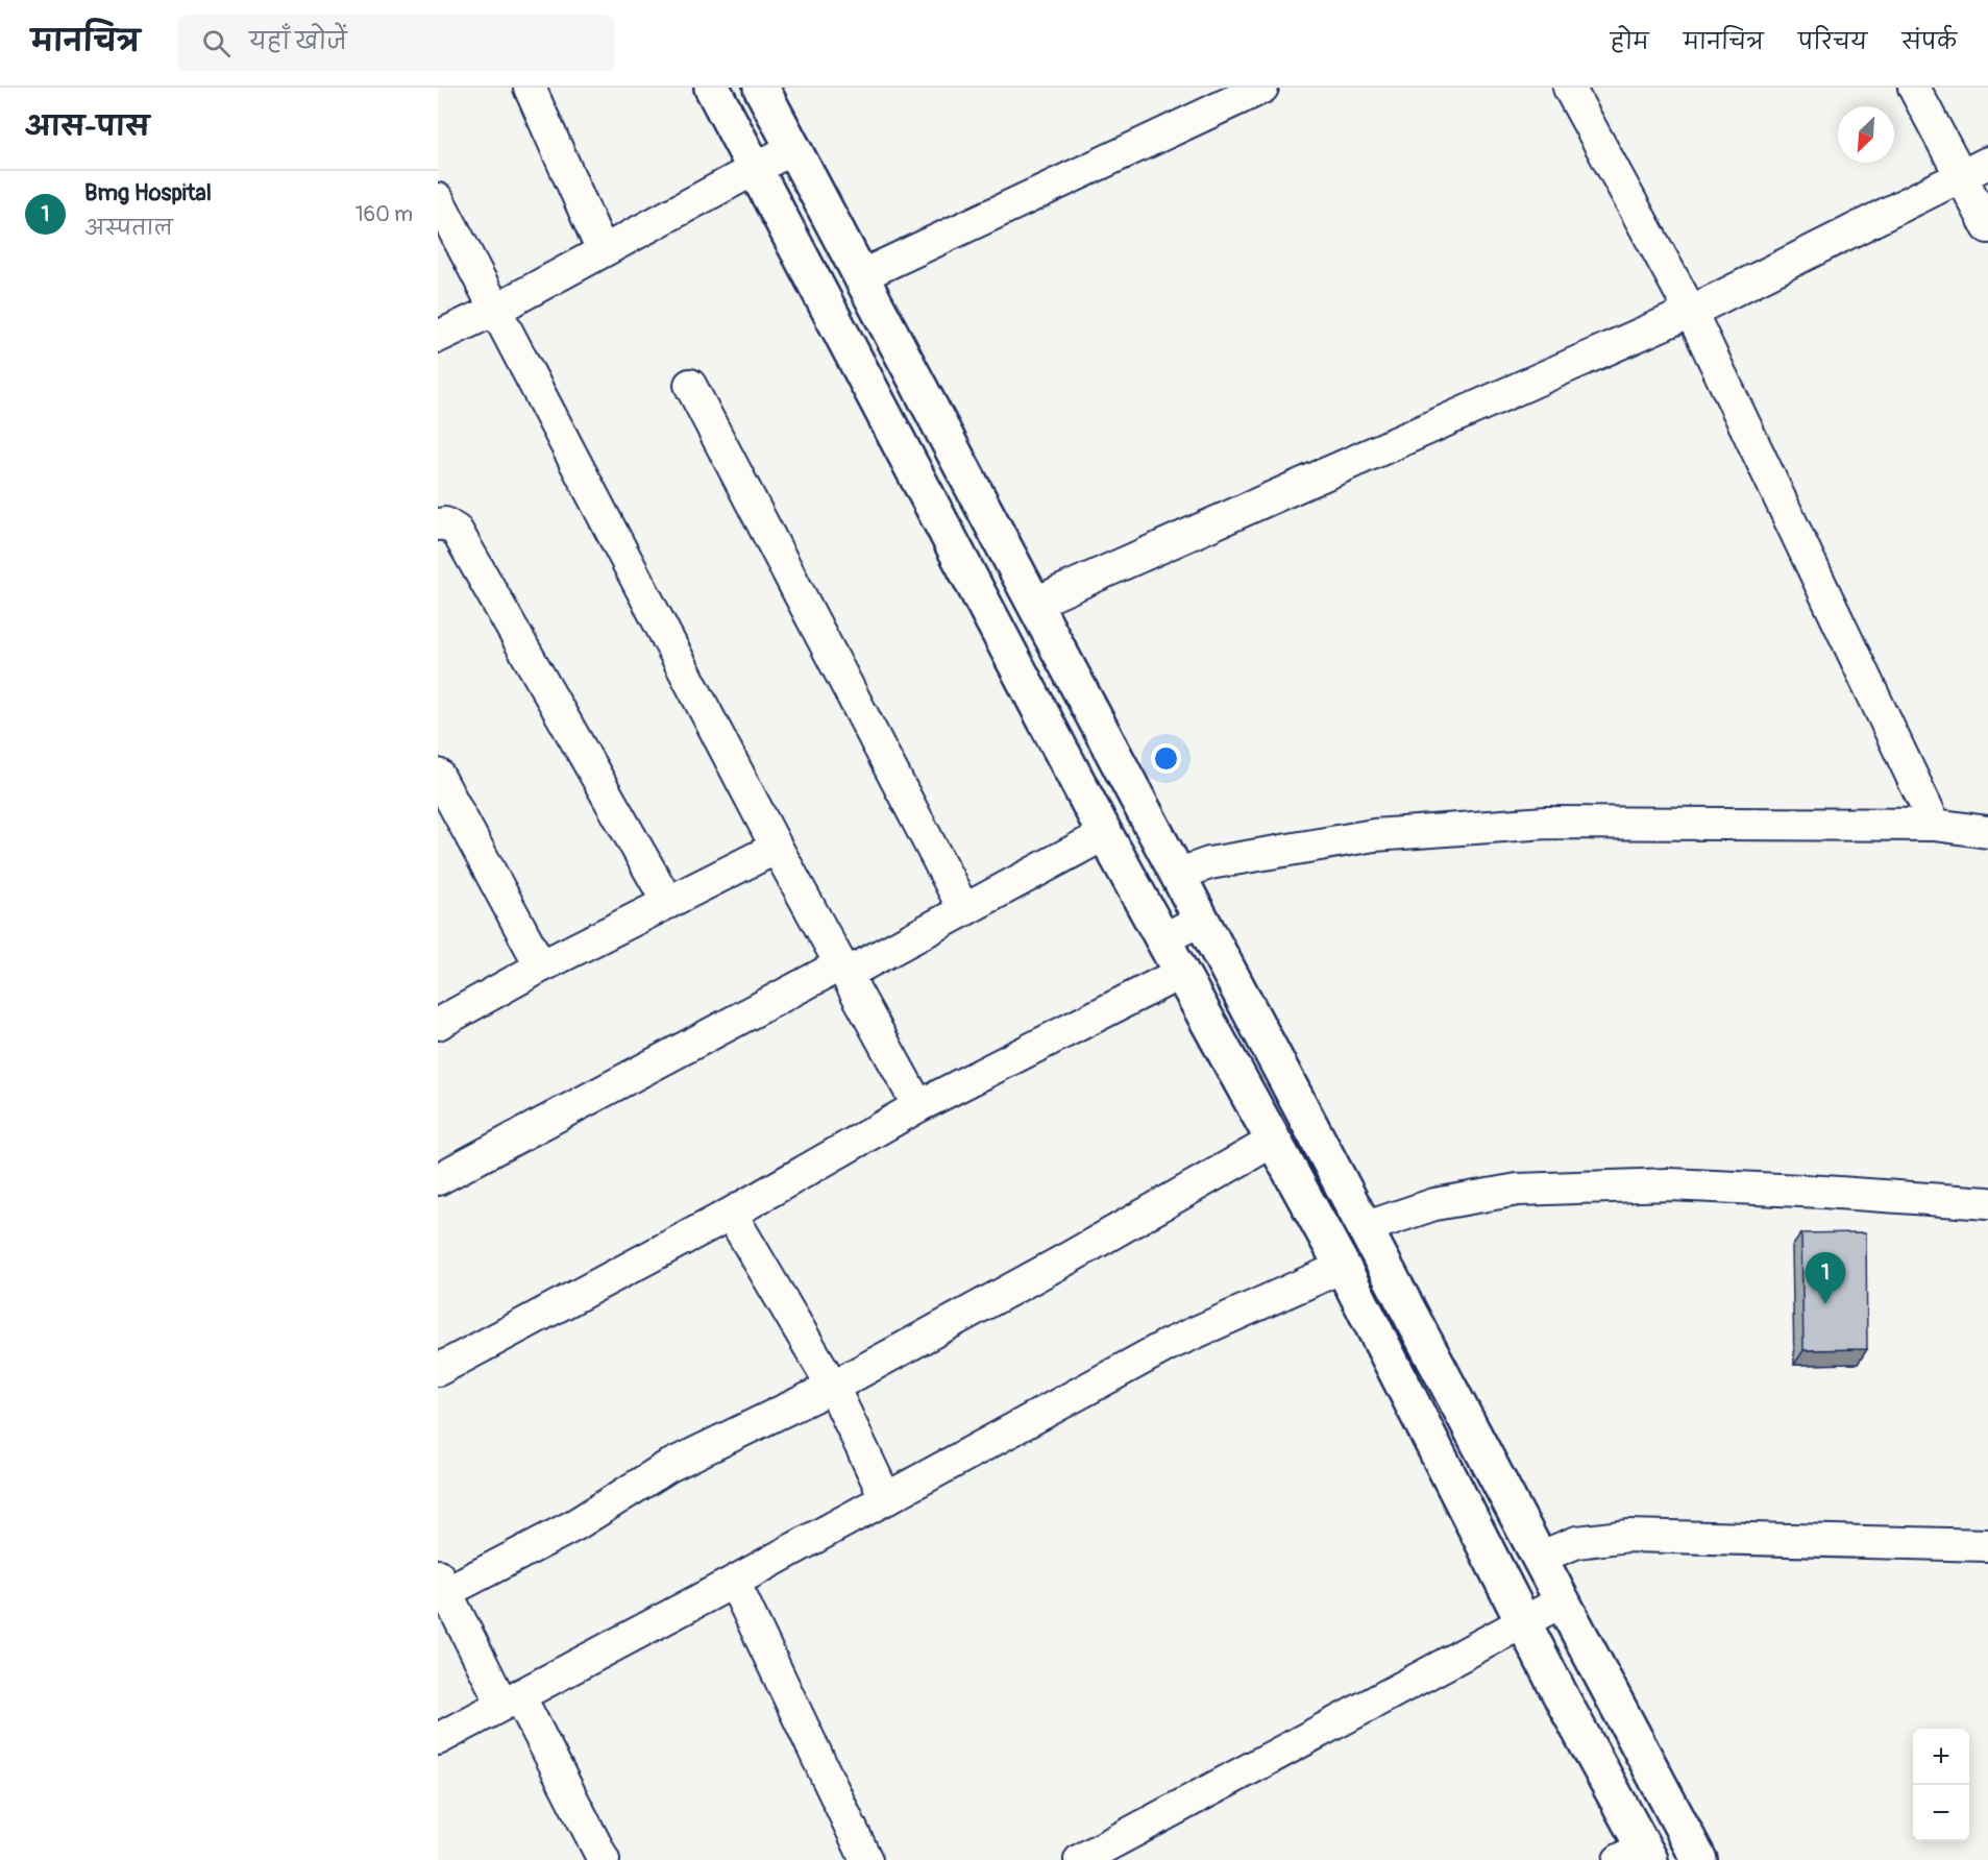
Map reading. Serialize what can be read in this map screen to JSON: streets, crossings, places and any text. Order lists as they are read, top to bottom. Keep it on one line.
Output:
{"north":"bottom left","page":{"header":"मानचित्र","search":"यहाँ खोजें","nav":["होम","मानचित्र","परिचय","संपर्क"],"heading":"आस-पास","list":[{"mark":"1","name":"Bmg Hospital","note":"अस्पताल","value":"160 m"}],"pins":"1","map_buttons":["+","−"]}}
